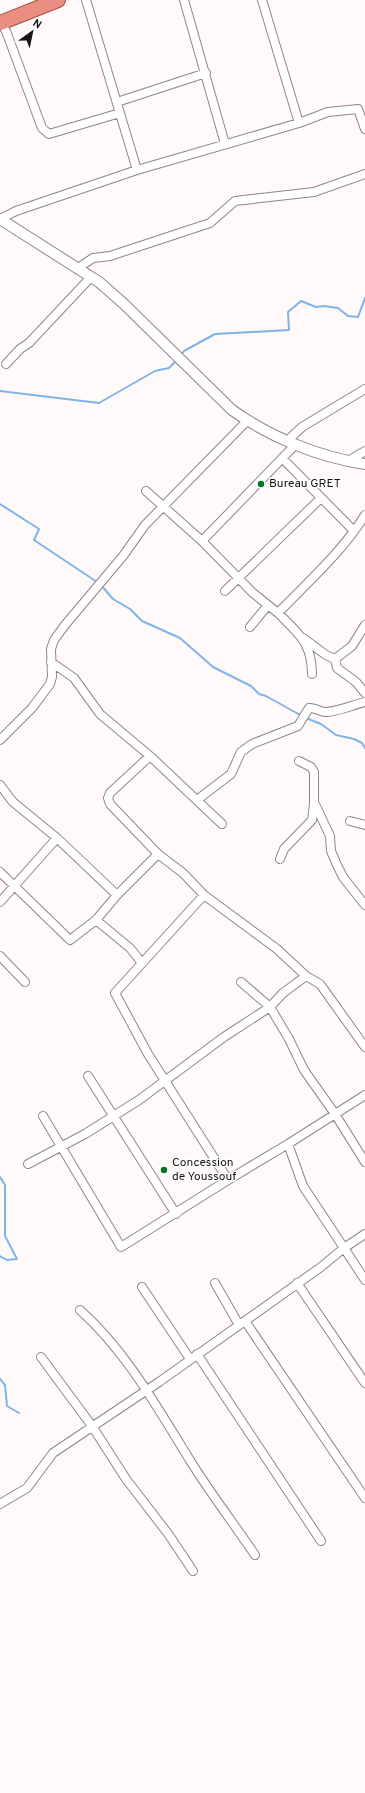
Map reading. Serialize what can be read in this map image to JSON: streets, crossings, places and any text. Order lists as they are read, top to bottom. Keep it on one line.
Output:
{"places":["Bureau GRET","Concession de Youssouf"],"north":"top right"}
